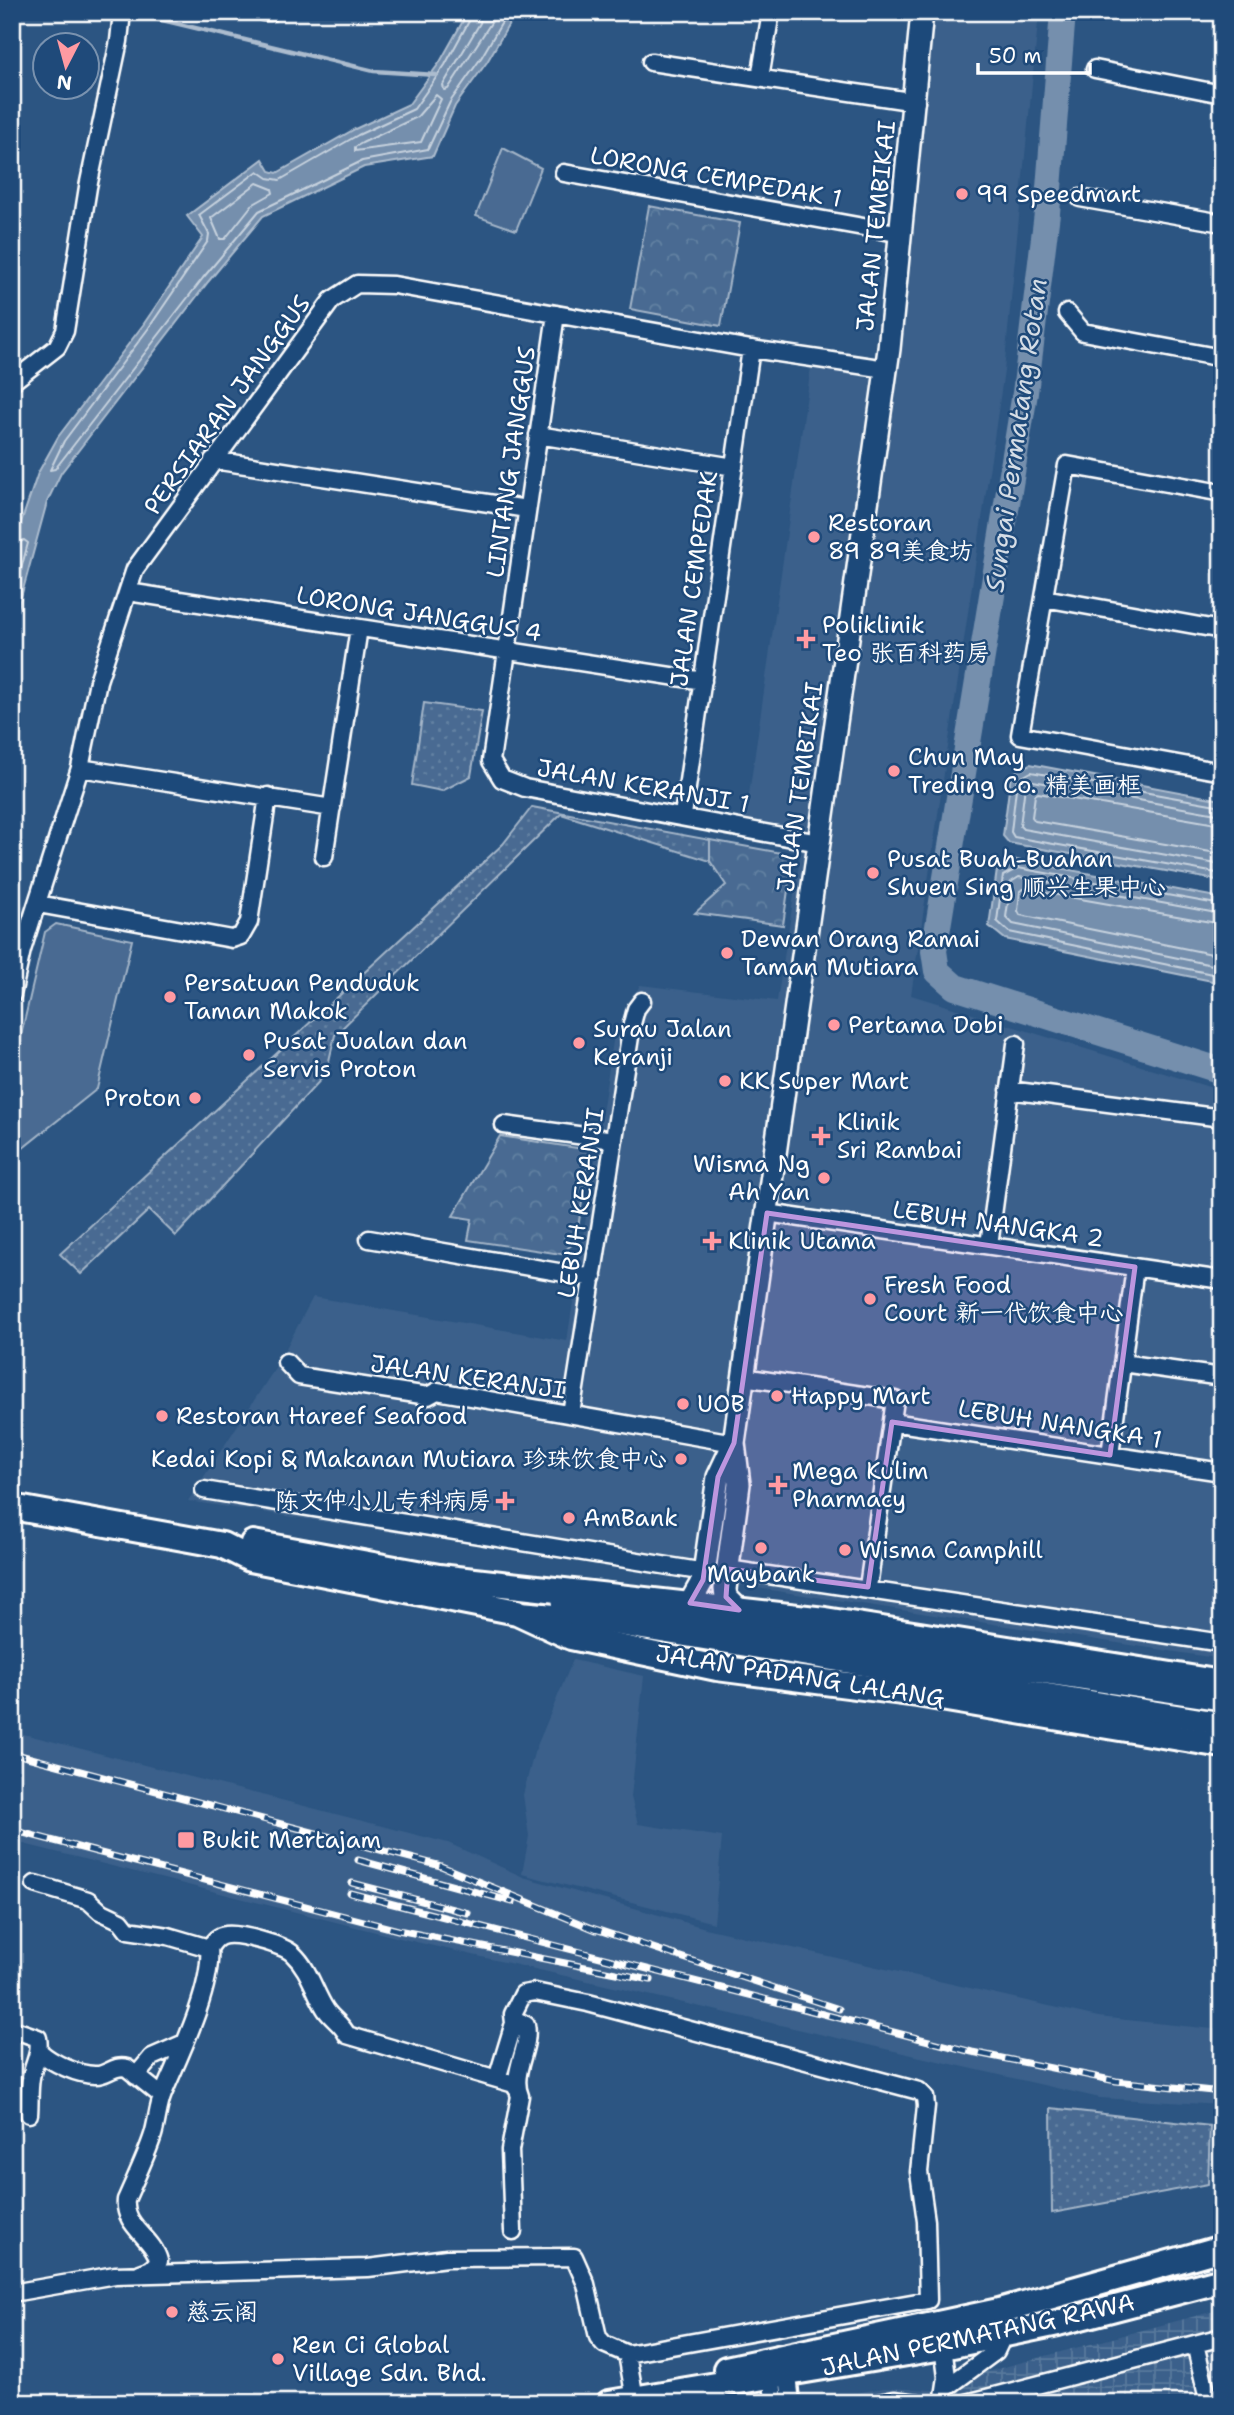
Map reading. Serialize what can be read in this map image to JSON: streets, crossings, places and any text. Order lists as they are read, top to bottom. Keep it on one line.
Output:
{"streets":{"main road":["JALAN PADANG LALANG","JALAN PERMATANG RAWA"],"street":["LORONG CEMPEDAK 1","JALAN TEMBIKAI","PERSIARAN JANGGUS","LINTANG JANGGUS","JALAN CEMPEDAK","LORONG JANGGUS 4","JALAN KERANJI 1","LEBUH KERANJI","LEBUH NANGKA 2","JALAN KERANJI","LEBUH NANGKA 1"]},"crossings":[["LORONG CEMPEDAK 1","JALAN TEMBIKAI"],["JALAN TEMBIKAI","PERSIARAN JANGGUS"],["JALAN TEMBIKAI","JALAN KERANJI 1"],["JALAN TEMBIKAI","LEBUH NANGKA 2"],["JALAN TEMBIKAI","JALAN KERANJI"],["JALAN TEMBIKAI","JALAN PADANG LALANG"],["PERSIARAN JANGGUS","LINTANG JANGGUS"],["PERSIARAN JANGGUS","JALAN CEMPEDAK"],["PERSIARAN JANGGUS","LORONG JANGGUS 4"],["LINTANG JANGGUS","LORONG JANGGUS 4"],["LINTANG JANGGUS","JALAN KERANJI 1"],["JALAN CEMPEDAK","LORONG JANGGUS 4"],["JALAN CEMPEDAK","JALAN KERANJI 1"],["LEBUH KERANJI","JALAN KERANJI"]],"water":["Sungai Permatang Rotan"],"places":{"other":["99 Speedmart","Restoran 89 89美食坊","Chun May Treding Co. 精美画框","Pusat Buah-Buahan Shuen Sing 顺兴生果中心","Dewan Orang Ramai Taman Mutiara","Persatuan Penduduk Taman Makok","Pertama Dobi","Surau Jalan Keranji","Pusat Jualan dan Servis Proton","KK Super Mart","Proton","Wisma Ng Ah Yan","Fresh Food Court 新一代饮食中心","Happy Mart","UOB","Restoran Hareef Seafood","Kedai Kopi & Makanan Mutiara 珍珠饮食中心","AmBank","Maybank","Wisma Camphill","慈云阁","Ren Ci Global Village Sdn. Bhd."],"health":["Poliklinik Teo 张百科药房","Klinik Sri Rambai","Klinik Utama","Mega Kulim Pharmacy","陈文仲小儿专科病房"],"transit":["Bukit Mertajam"]},"scale_bar":"50 m","north":"bottom"}
